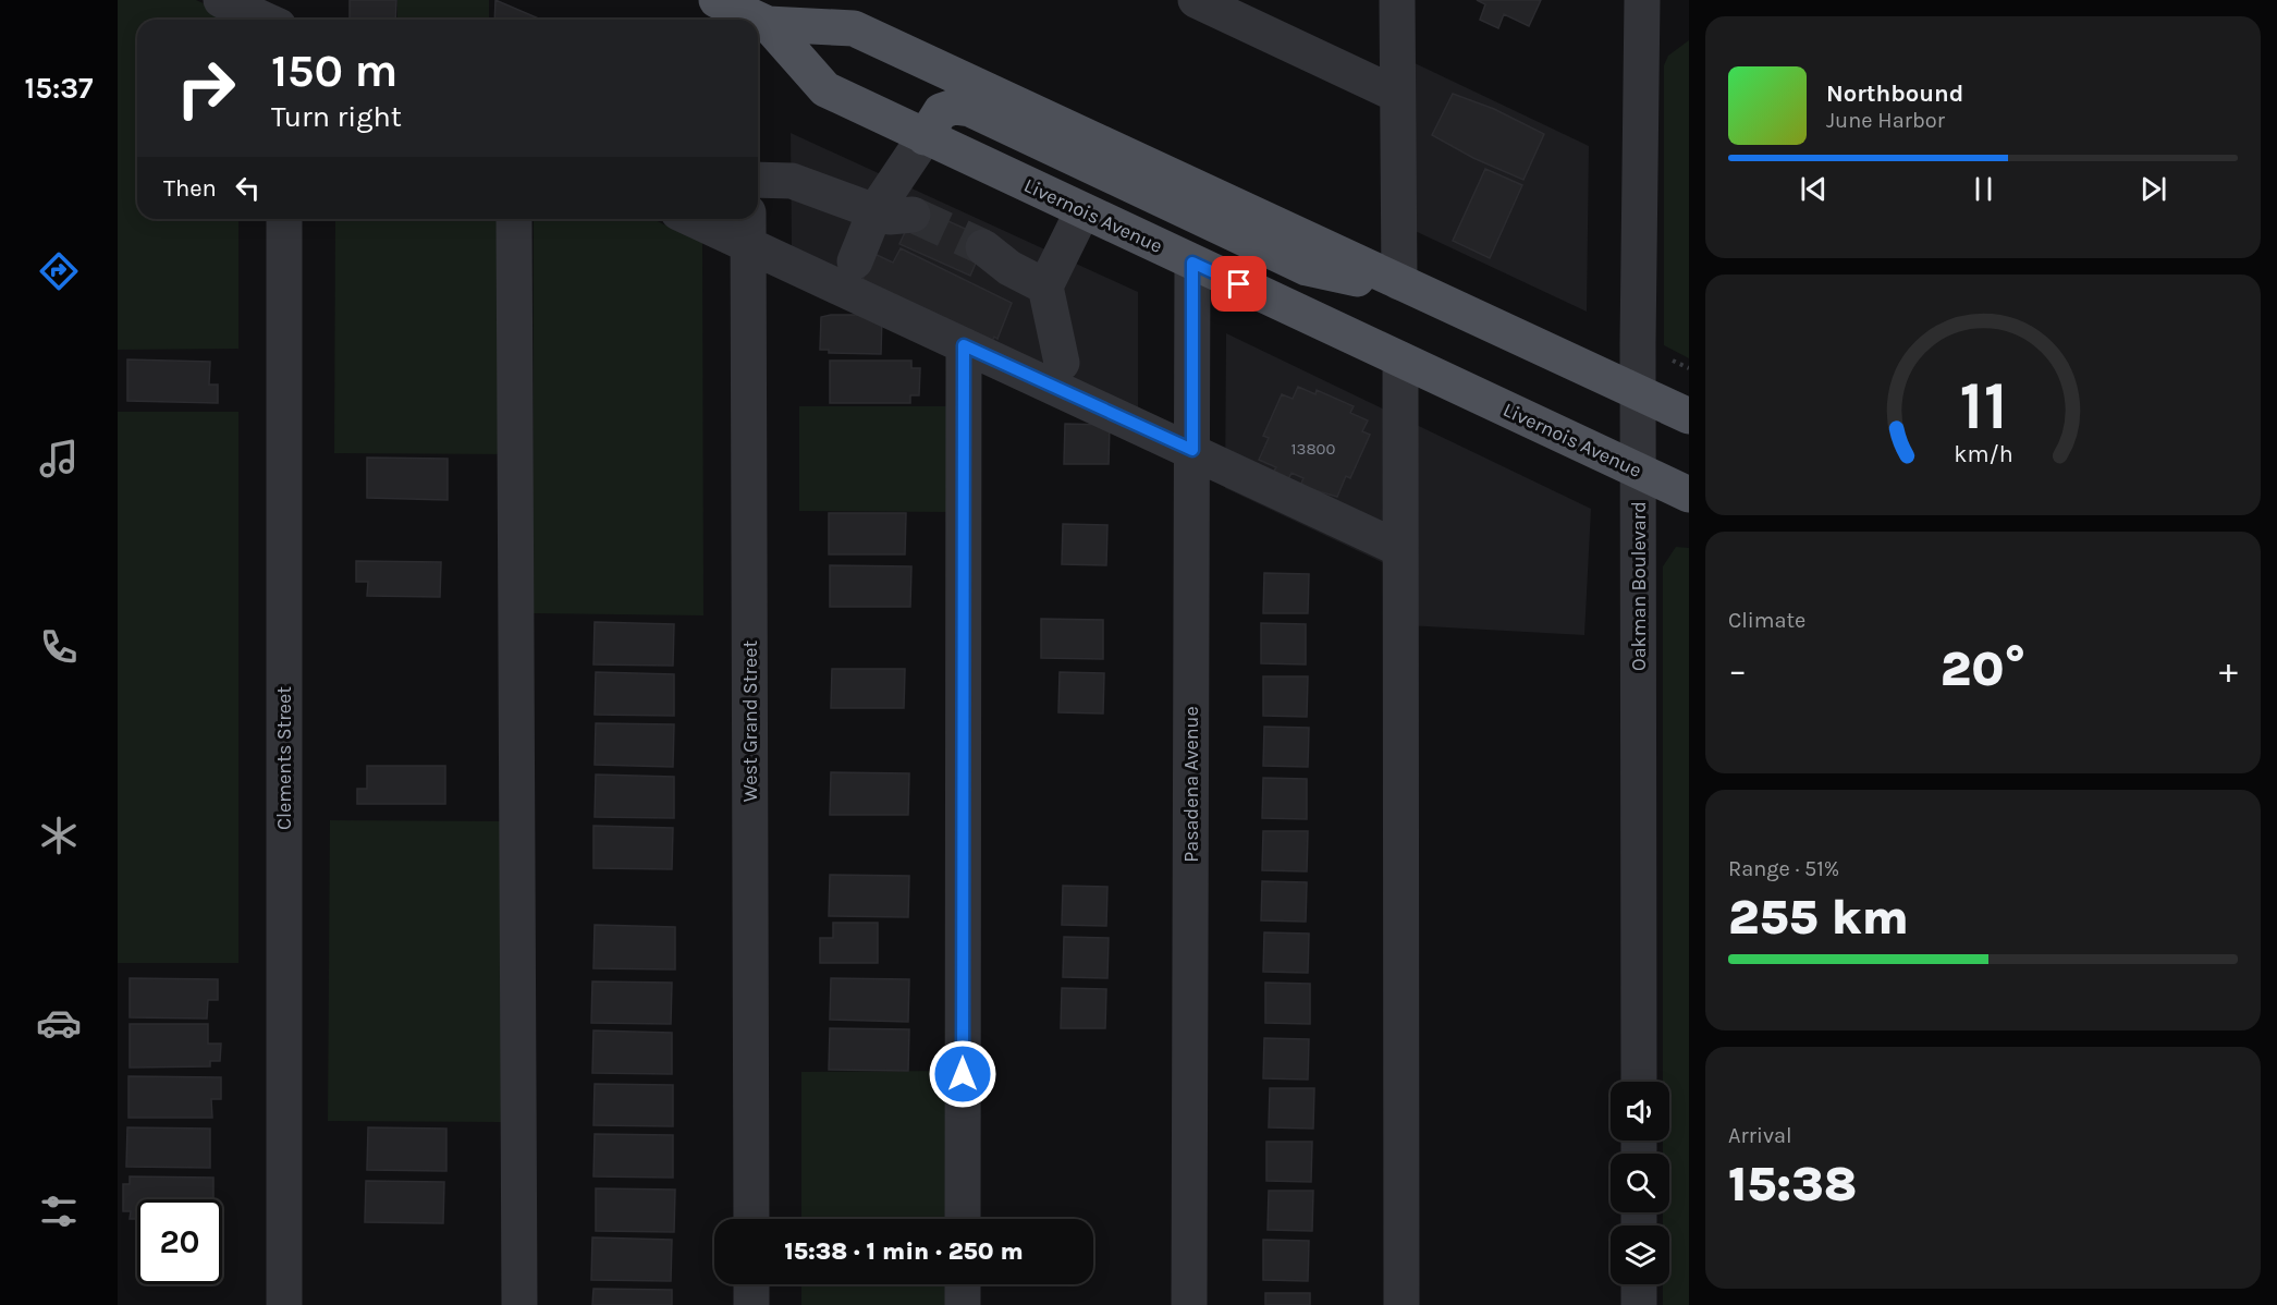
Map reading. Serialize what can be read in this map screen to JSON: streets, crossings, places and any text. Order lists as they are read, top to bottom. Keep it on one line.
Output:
{"streets":{"main road":["Livernois Avenue"],"street":["Oakman Boulevard","West Grand Street","Clements Street","Pasadena Avenue"]},"crossings":[["Livernois Avenue","Oakman Boulevard"],["Livernois Avenue","Pasadena Avenue"]],"house_numbers":["13800"],"page":{"tabs":"15:37","turn":["150 m","Turn right"],"song":["Northbound","June Harbor"],"then":"Then","tile":["Climate",["Range · 51%","255 km"],["Arrival","15:38"]],"heat":["−","20°","+"],"limit":"20","trip":"15:38 · 1 min · 250 m","gauge":["11","km/h"]}}
